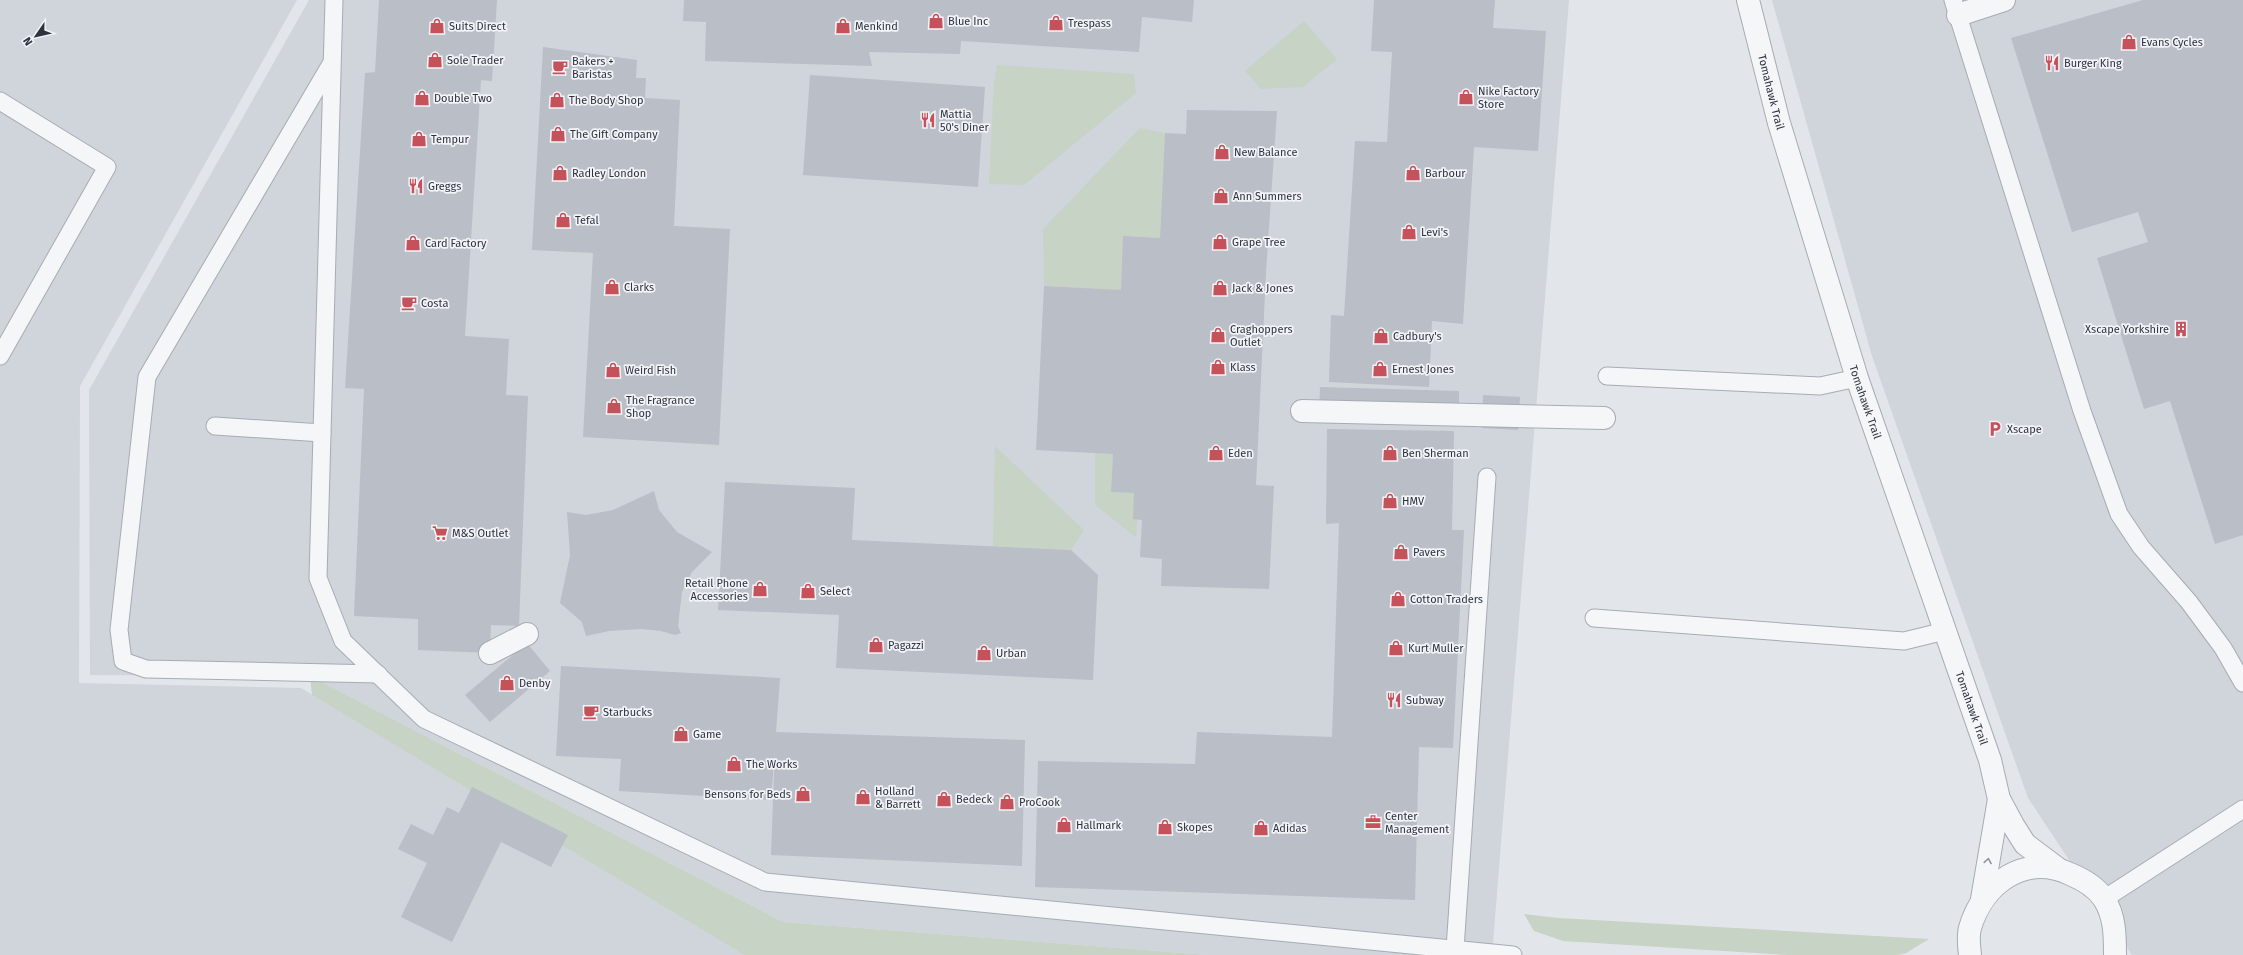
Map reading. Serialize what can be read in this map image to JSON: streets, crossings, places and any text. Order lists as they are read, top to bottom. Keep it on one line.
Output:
{"streets":{"street":["Tomahawk Trail"]},"places":{"shop":["Blue Inc","Trespass","Suits Direct","Menkind","Evans Cycles","Sole Trader","Nike Factory Store","Double Two","The Body Shop","The Gift Company","Tempur","New Balance","Radley London","Barbour","Ann Summers","Tefal","Levi's","Grape Tree","Card Factory","Clarks","Jack & Jones","Craghoppers Outlet","Cadbury's","Klass","Ernest Jones","Weird Fish","The Fragrance Shop","Eden","Ben Sherman","HMV","Pavers","Retail Phone Accessories","Select","Cotton Traders","Pagazzi","Kurt Muller","Urban","Denby","Game","The Works","Bensons for Beds","Holland & Barrett","Bedeck","ProCook","Hallmark","Skopes","Adidas"],"restaurant":["Burger King","Mattia 50's Diner","Greggs","Subway"],"cafe":["Bakers + Baristas","Costa","Starbucks"],"building":["Xscape Yorkshire"],"parking":["Xscape"],"supermarket":["M&S Outlet"],"office":["Center Management"]},"north":"bottom left"}
